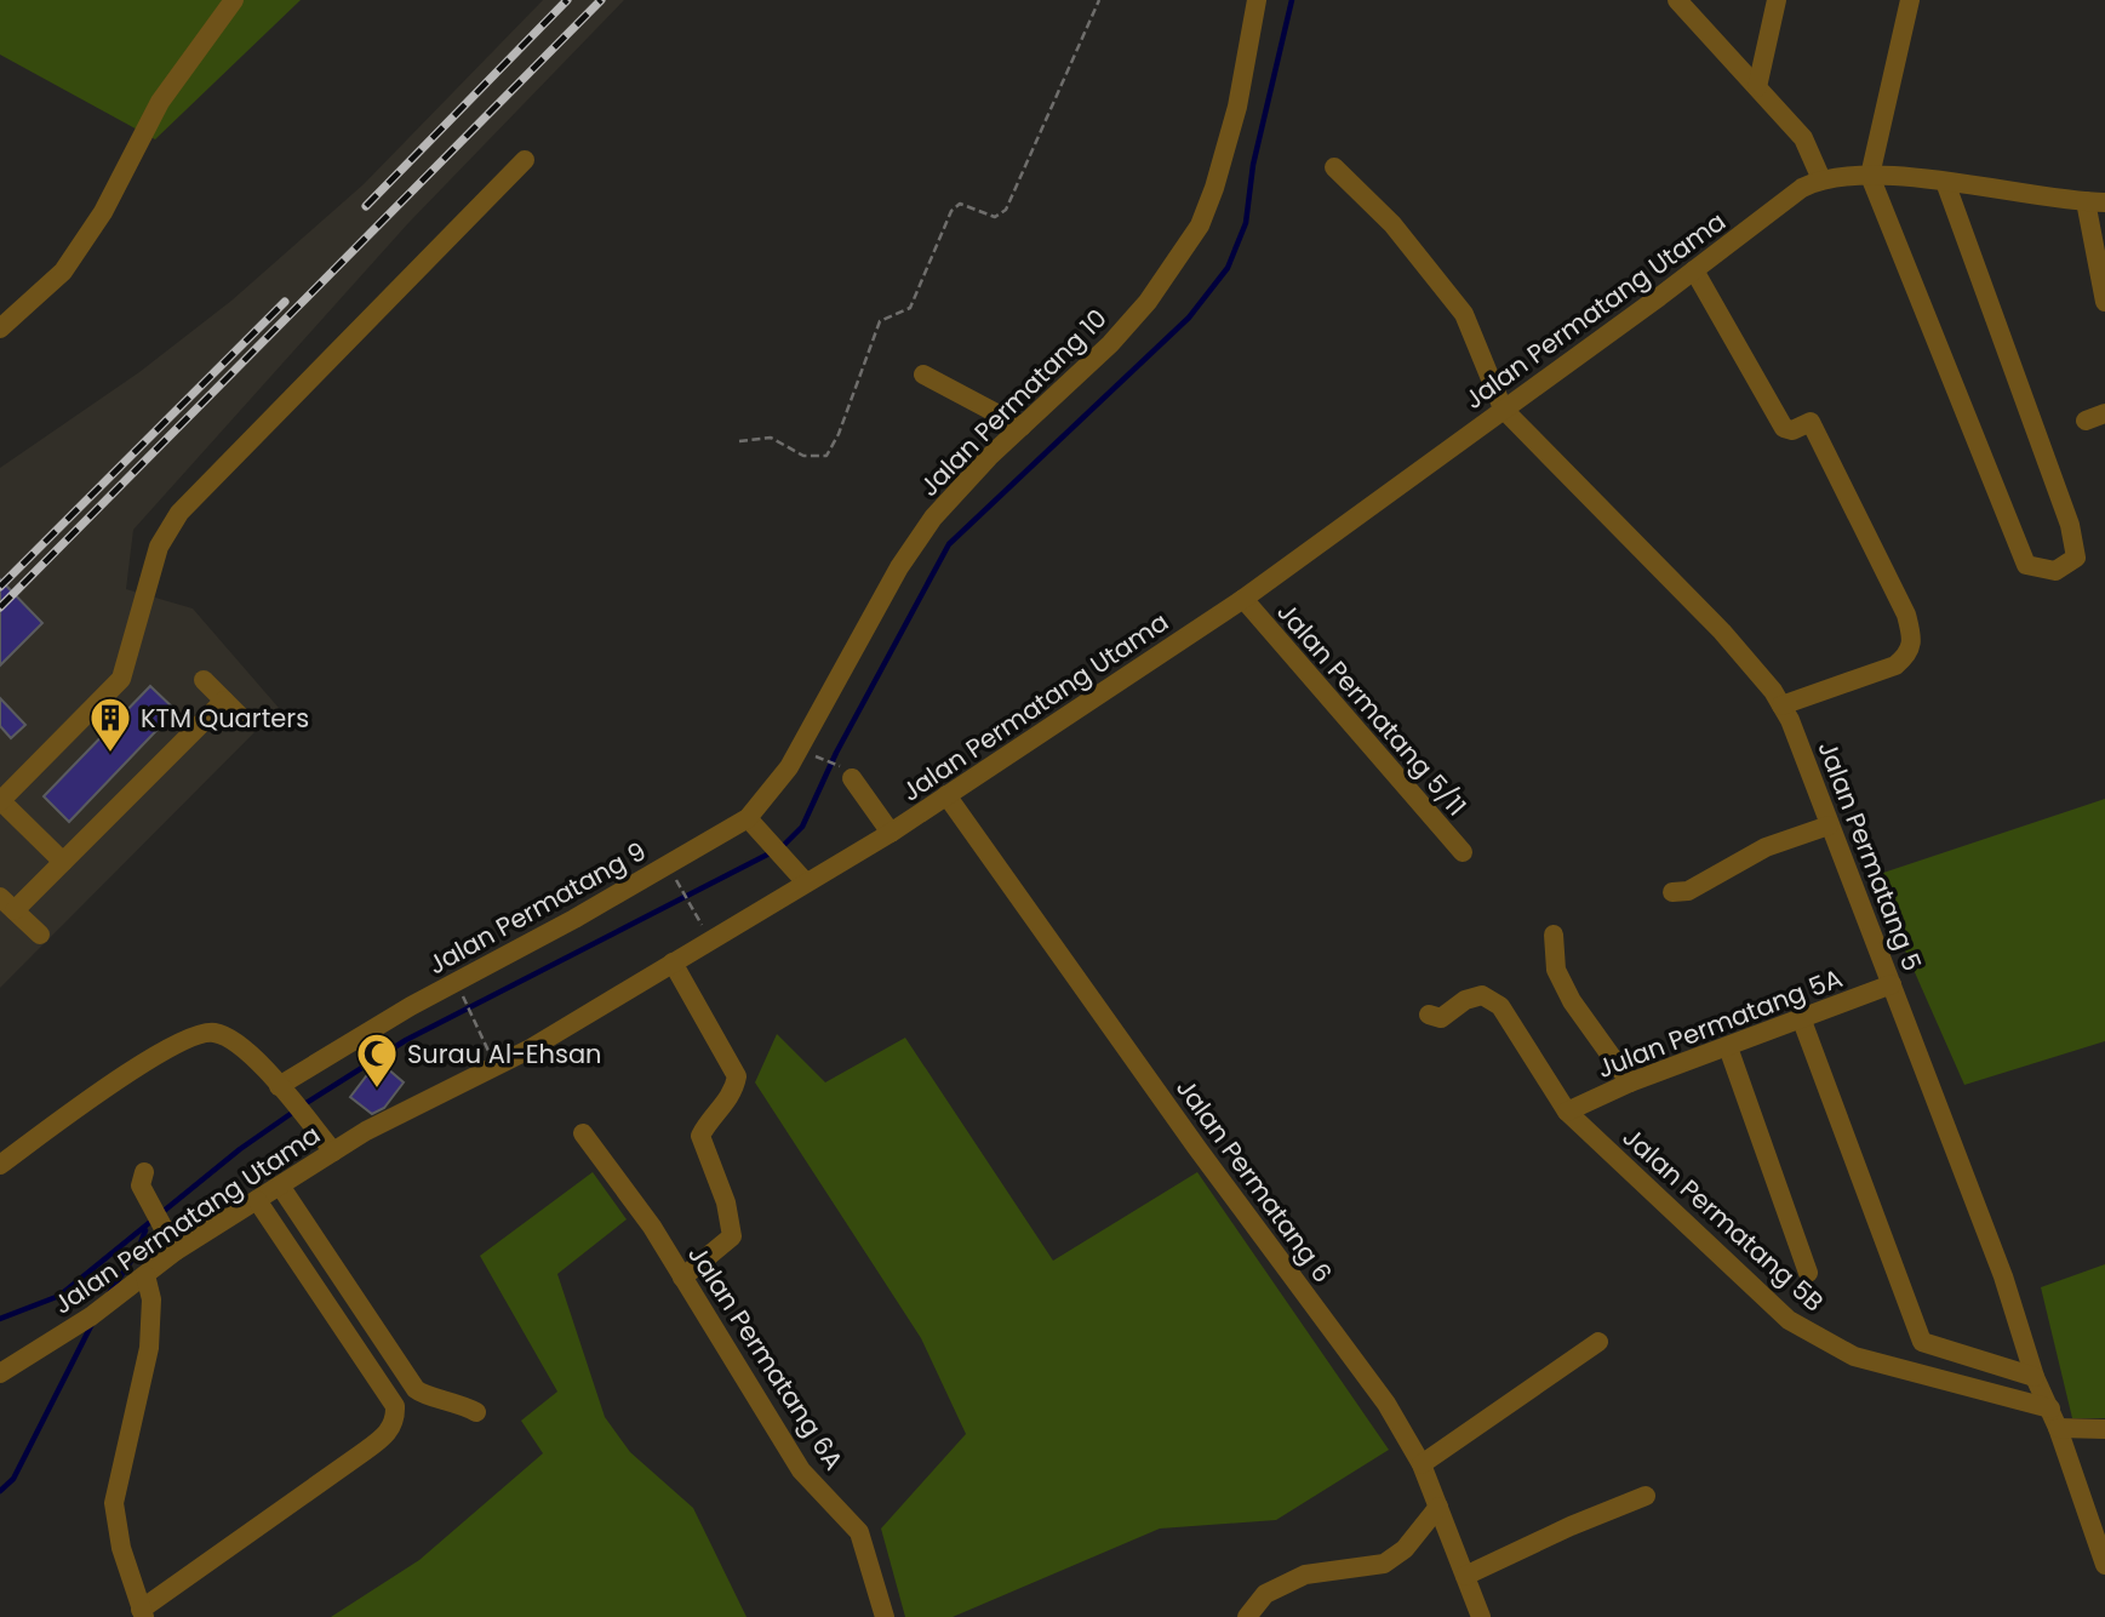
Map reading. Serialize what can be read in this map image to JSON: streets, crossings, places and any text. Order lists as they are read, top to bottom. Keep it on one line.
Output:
{"streets":{"street":["Jalan Permatang Utama","Jalan Permatang 10","Jalan Permatang 5/11","Jalan Permatang 5","Jalan Permatang 9","Julan Permatang 5A","Jalan Permatang 6","Jalan Permatang 5B","Jalan Permatang 6A"]},"crossings":[["Jalan Permatang Utama","Jalan Permatang 5/11"],["Jalan Permatang Utama","Jalan Permatang 5"],["Jalan Permatang Utama","Jalan Permatang 6"],["Jalan Permatang 10","Jalan Permatang 9"],["Jalan Permatang 5","Julan Permatang 5A"],["Jalan Permatang 5","Jalan Permatang 5B"],["Julan Permatang 5A","Jalan Permatang 5B"]],"places":{"building":["KTM Quarters"],"mosque":["Surau Al-Ehsan"]}}
